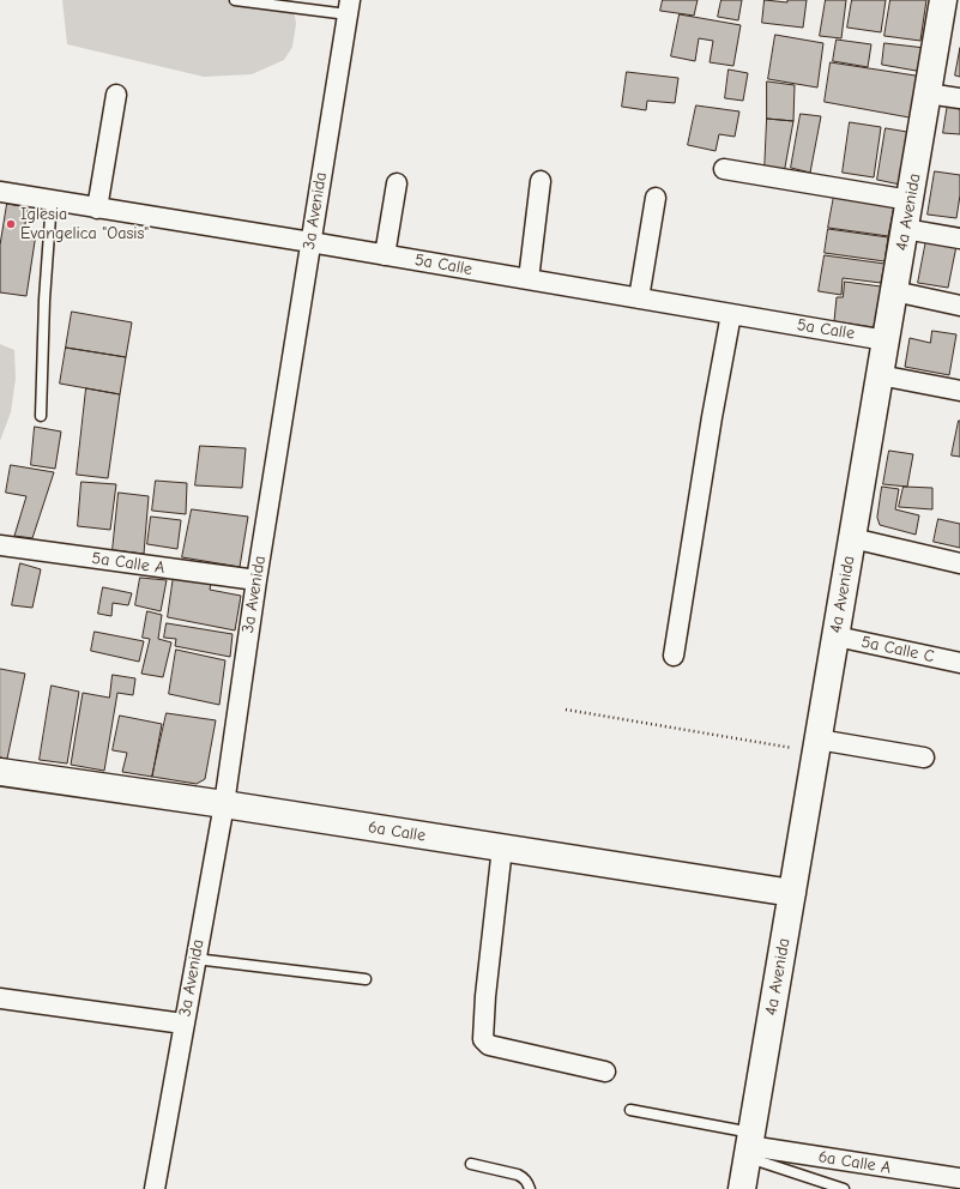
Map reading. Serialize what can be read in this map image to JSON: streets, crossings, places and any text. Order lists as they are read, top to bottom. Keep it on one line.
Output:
{"streets":{"street":["3a Avenida","4a Avenida","5a Calle","5a Calle A","5a Calle C","6a Calle","6a Calle A"]},"crossings":[["3a Avenida","5a Calle"],["3a Avenida","5a Calle A"],["3a Avenida","6a Calle"],["4a Avenida","5a Calle"],["4a Avenida","5a Calle C"],["4a Avenida","6a Calle"],["4a Avenida","6a Calle A"]],"places":["Iglesia Evangelica \"Oasis\""]}
